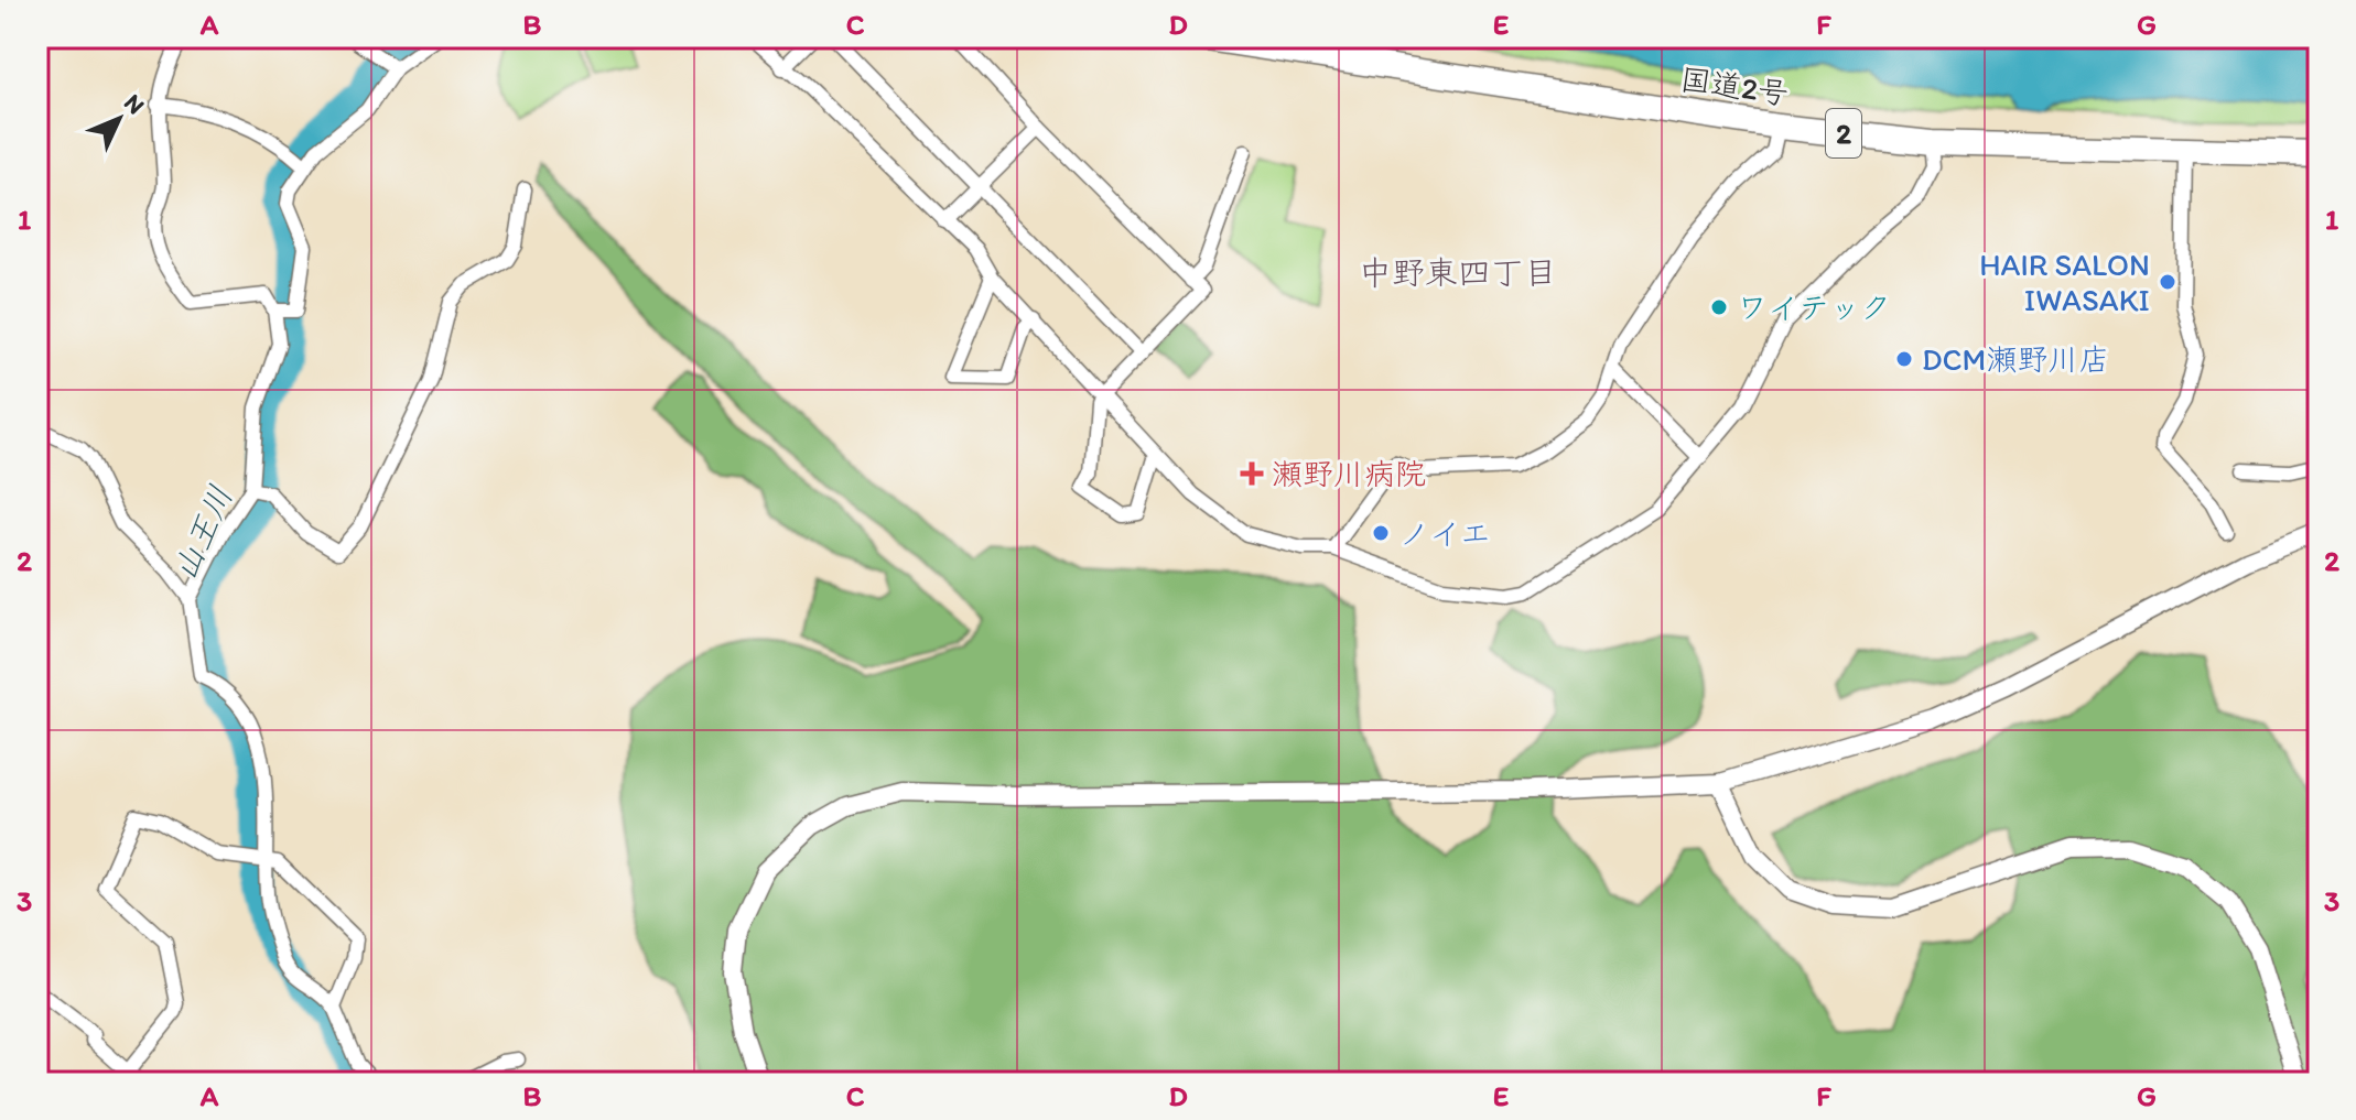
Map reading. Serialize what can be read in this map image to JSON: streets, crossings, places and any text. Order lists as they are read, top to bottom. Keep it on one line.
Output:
{"streets":{"highway":["国道2号","2"]},"districts":["中野東四丁目"],"water":["山王川"],"places":{"other":["HAIR SALON IWASAKI","ワイテック","DCM瀬野川店","ノイエ"],"health":["瀬野川病院"]},"north":"top right","grid":{"columns":["A","B","C","D","E","F","G"],"rows":["1","2","3"]}}
